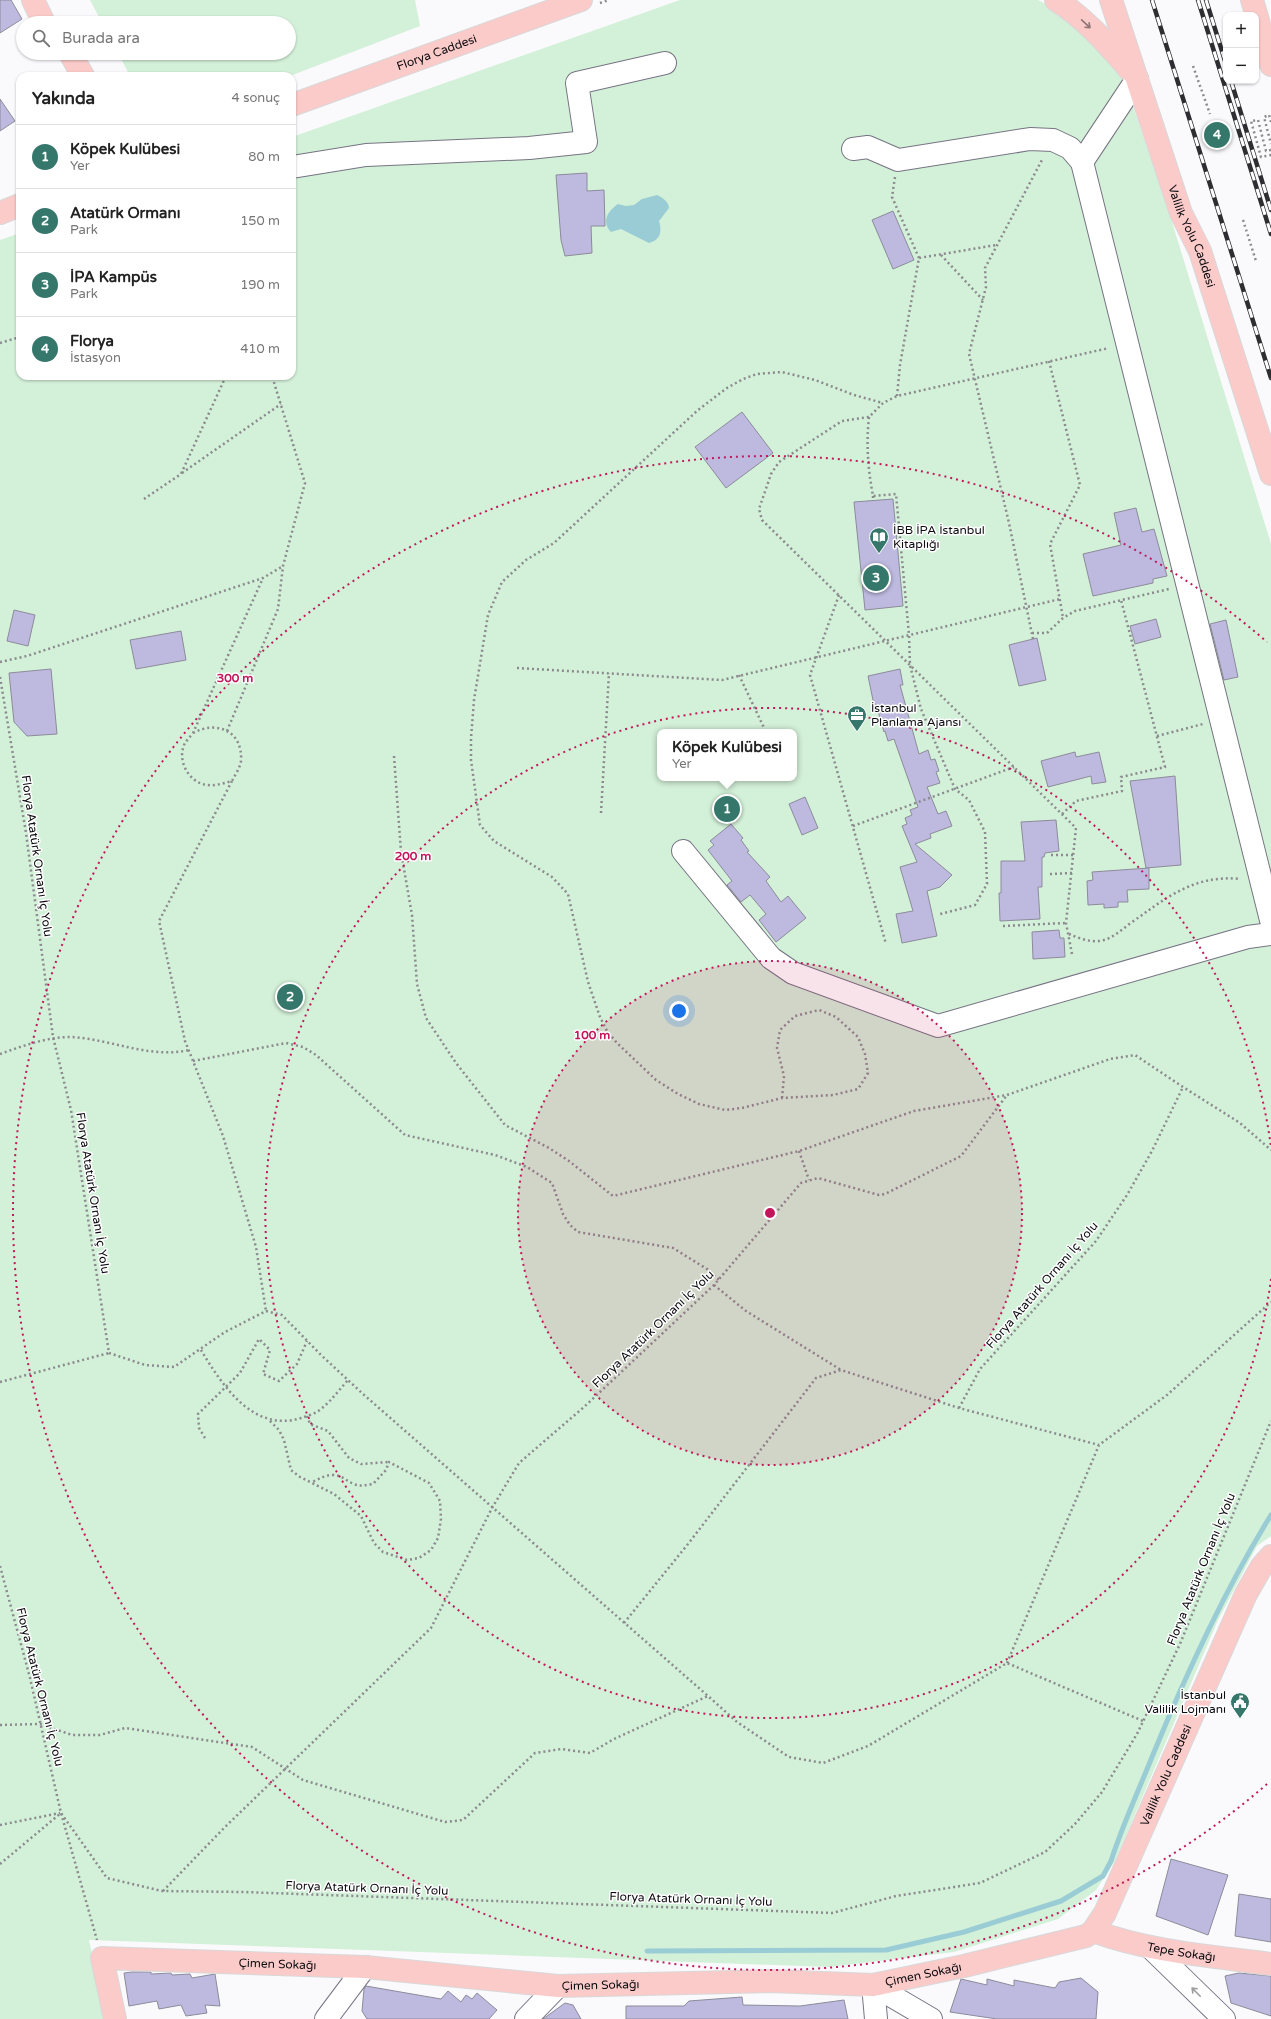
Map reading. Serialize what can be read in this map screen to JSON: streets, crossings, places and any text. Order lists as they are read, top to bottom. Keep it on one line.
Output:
{"streets":{"main road":["Florya Caddesi","Valilik Yolu Caddesi","Tepe Sokağı","Çimen Sokağı"],"path":["Florya Atatürk Ornanı İç Yolu"]},"crossings":[["Valilik Yolu Caddesi","Tepe Sokağı"],["Valilik Yolu Caddesi","Çimen Sokağı"],["Florya Atatürk Ornanı İç Yolu","Çimen Sokağı"],["Tepe Sokağı","Çimen Sokağı"]],"places":{"library":["İBB İPA İstanbul Kitaplığı"],"office":["İstanbul Planlama Ajansı"],"public building":["İstanbul Valilik Lojmanı"]},"page":{"map_buttons":["+","−"],"search":"Burada ara","heading":["Yakında","4 sonuç"],"pins":["4","3","1","2"],"list":[{"mark":"1","name":"Köpek Kulübesi","note":"Yer","value":"80 m"},{"mark":"2","name":"Atatürk Ormanı","note":"Park","value":"150 m"},{"mark":"3","name":"İPA Kampüs","note":"Park","value":"190 m"},{"mark":"4","name":"Florya","note":"İstasyon","value":"410 m"}],"popup":["Köpek Kulübesi","Yer"]},"rings":["300 m","200 m","100 m"]}
